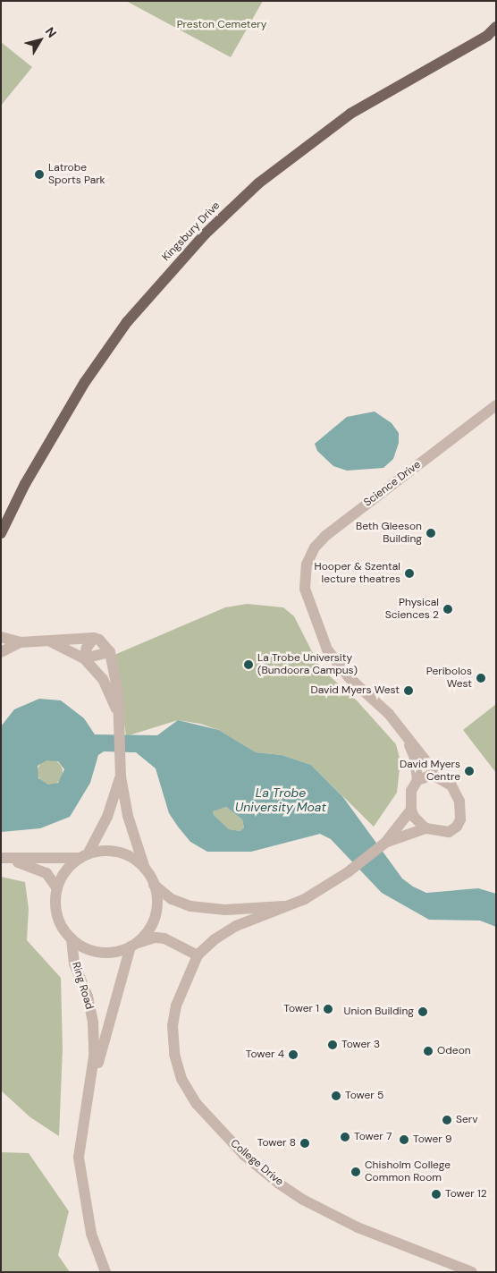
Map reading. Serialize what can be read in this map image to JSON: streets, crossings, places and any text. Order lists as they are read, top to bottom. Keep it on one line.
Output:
{"streets":{"main road":["Kingsbury Drive"],"street":["Science Drive","Ring Road","College Drive"]},"crossings":[["Science Drive","College Drive"],["Ring Road","College Drive"]],"water":["La Trobe University Moat"],"parks":["Preston Cemetery"],"places":["Latrobe Sports Park","Beth Gleeson Building","Hooper & Szental lecture theatres","Physical Sciences 2","La Trobe University (Bundoora Campus)","Peribolos West","David Myers West","David Myers Centre","Tower 1","Union Building","Tower 3","Odeon","Tower 4","Tower 5","Serv","Tower 7","Tower 9","Tower 8","Chisholm College Common Room","Tower 12"],"north":"top right"}
